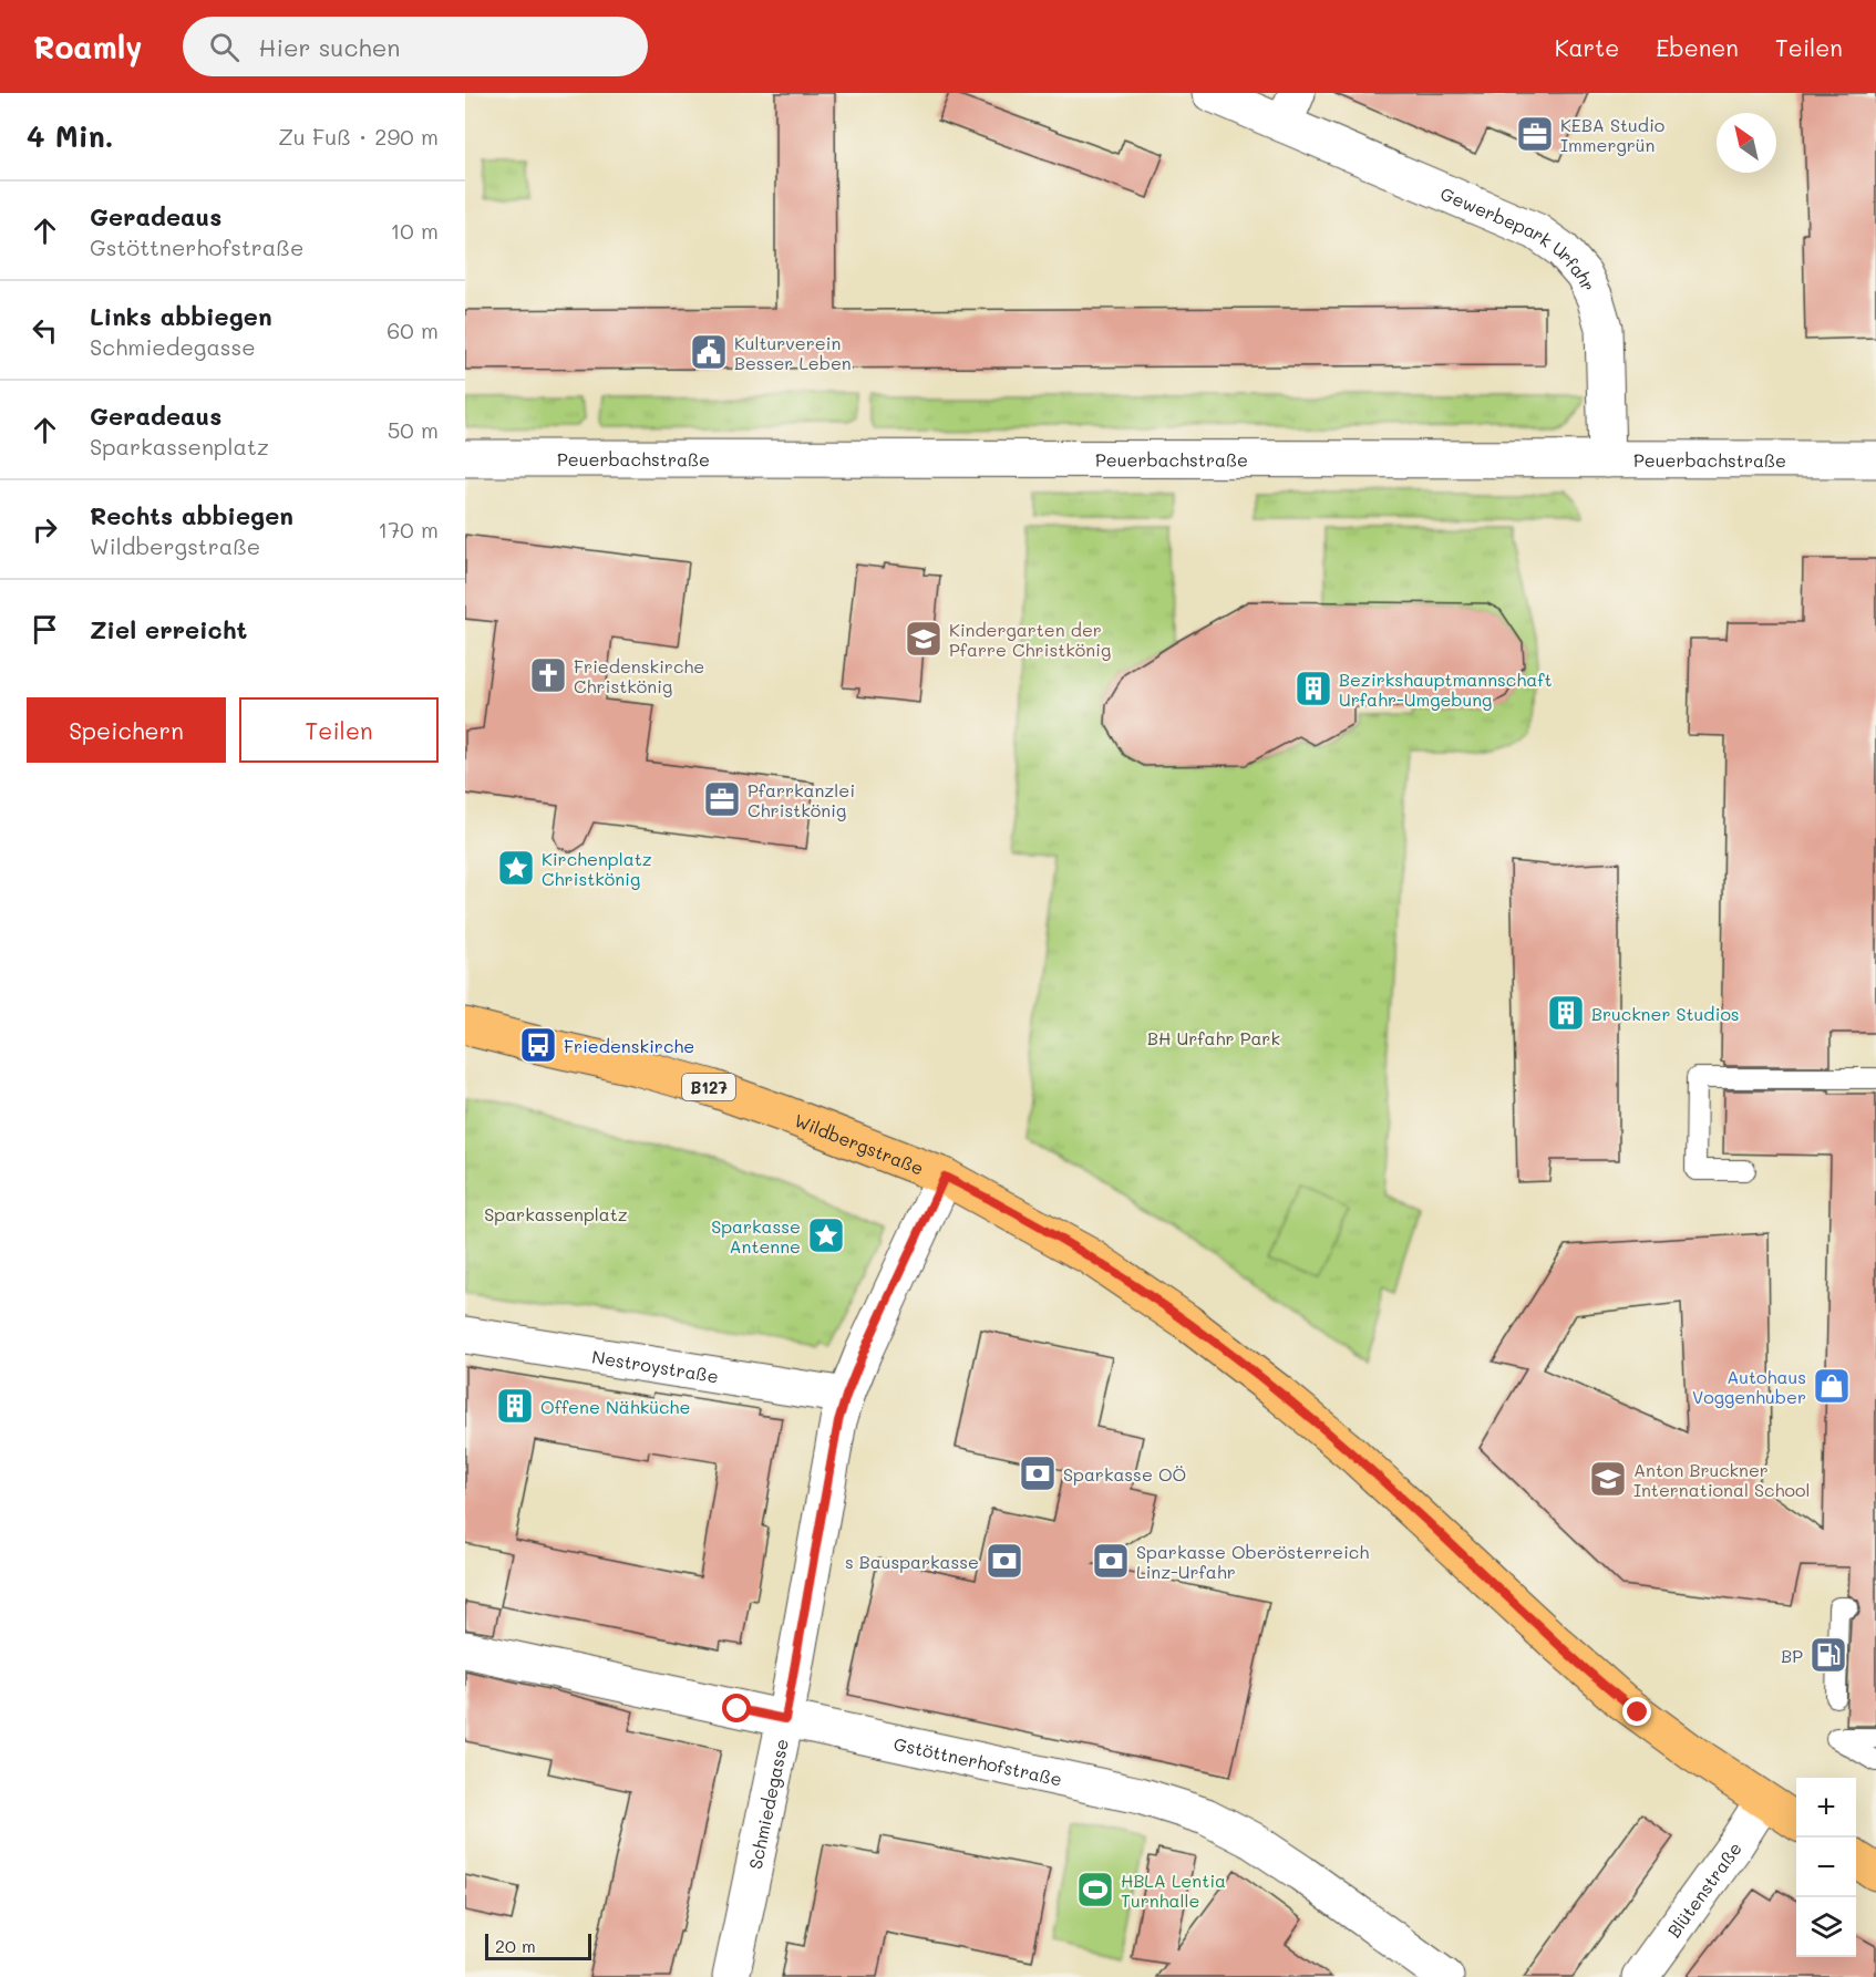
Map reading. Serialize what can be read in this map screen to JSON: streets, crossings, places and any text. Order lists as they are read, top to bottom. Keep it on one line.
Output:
{"streets":{"main road":["B127","Wildbergstraße"],"street":["Gewerbepark Urfahr","Peuerbachstraße","Nestroystraße","Gstöttnerhofstraße","Schmiedegasse","Blütenstraße"]},"crossings":[["Gewerbepark Urfahr","Peuerbachstraße"],["Wildbergstraße","Blütenstraße"],["Nestroystraße","Schmiedegasse"],["Gstöttnerhofstraße","Schmiedegasse"]],"parks":["BH Urfahr Park","Sparkassenplatz"],"places":{"office":["KEBA Studio Immergrün","Pfarrkanzlei Christkönig"],"public building":["Kulturverein Besser Leben"],"school or university":["Kindergarten der Pfarre Christkönig","Anton Bruckner International School"],"church":["Friedenskirche Christkönig"],"building":["Bezirkshauptmannschaft Urfahr-Umgebung","Bruckner Studios","Offene Nähküche"],"place":["Kirchenplatz Christkönig","Sparkasse Antenne"],"bus stop":["Friedenskirche"],"shop":["Autohaus Voggenhuber"],"bank":["Sparkasse OÖ","s Bausparkasse","Sparkasse Oberösterreich Linz-Urfahr"],"fuel station":["BP"],"sports":["HBLA Lentia Turnhalle"]},"scale_bar":"20 m","north":"top left","page":{"header":"Roamly","search":"Hier suchen","nav":["Karte","Ebenen","Teilen"],"heading":["4 Min.","Zu Fuß · 290 m"],"list":[["Geradeaus","Gstöttnerhofstraße","10 m"],["Links abbiegen","Schmiedegasse","60 m"],["Geradeaus","Sparkassenplatz","50 m"],["Rechts abbiegen","Wildbergstraße","170 m"],"Ziel erreicht"],"buttons":["Speichern","Teilen"],"map_buttons":["+","−"],"scale":"20 m"}}
